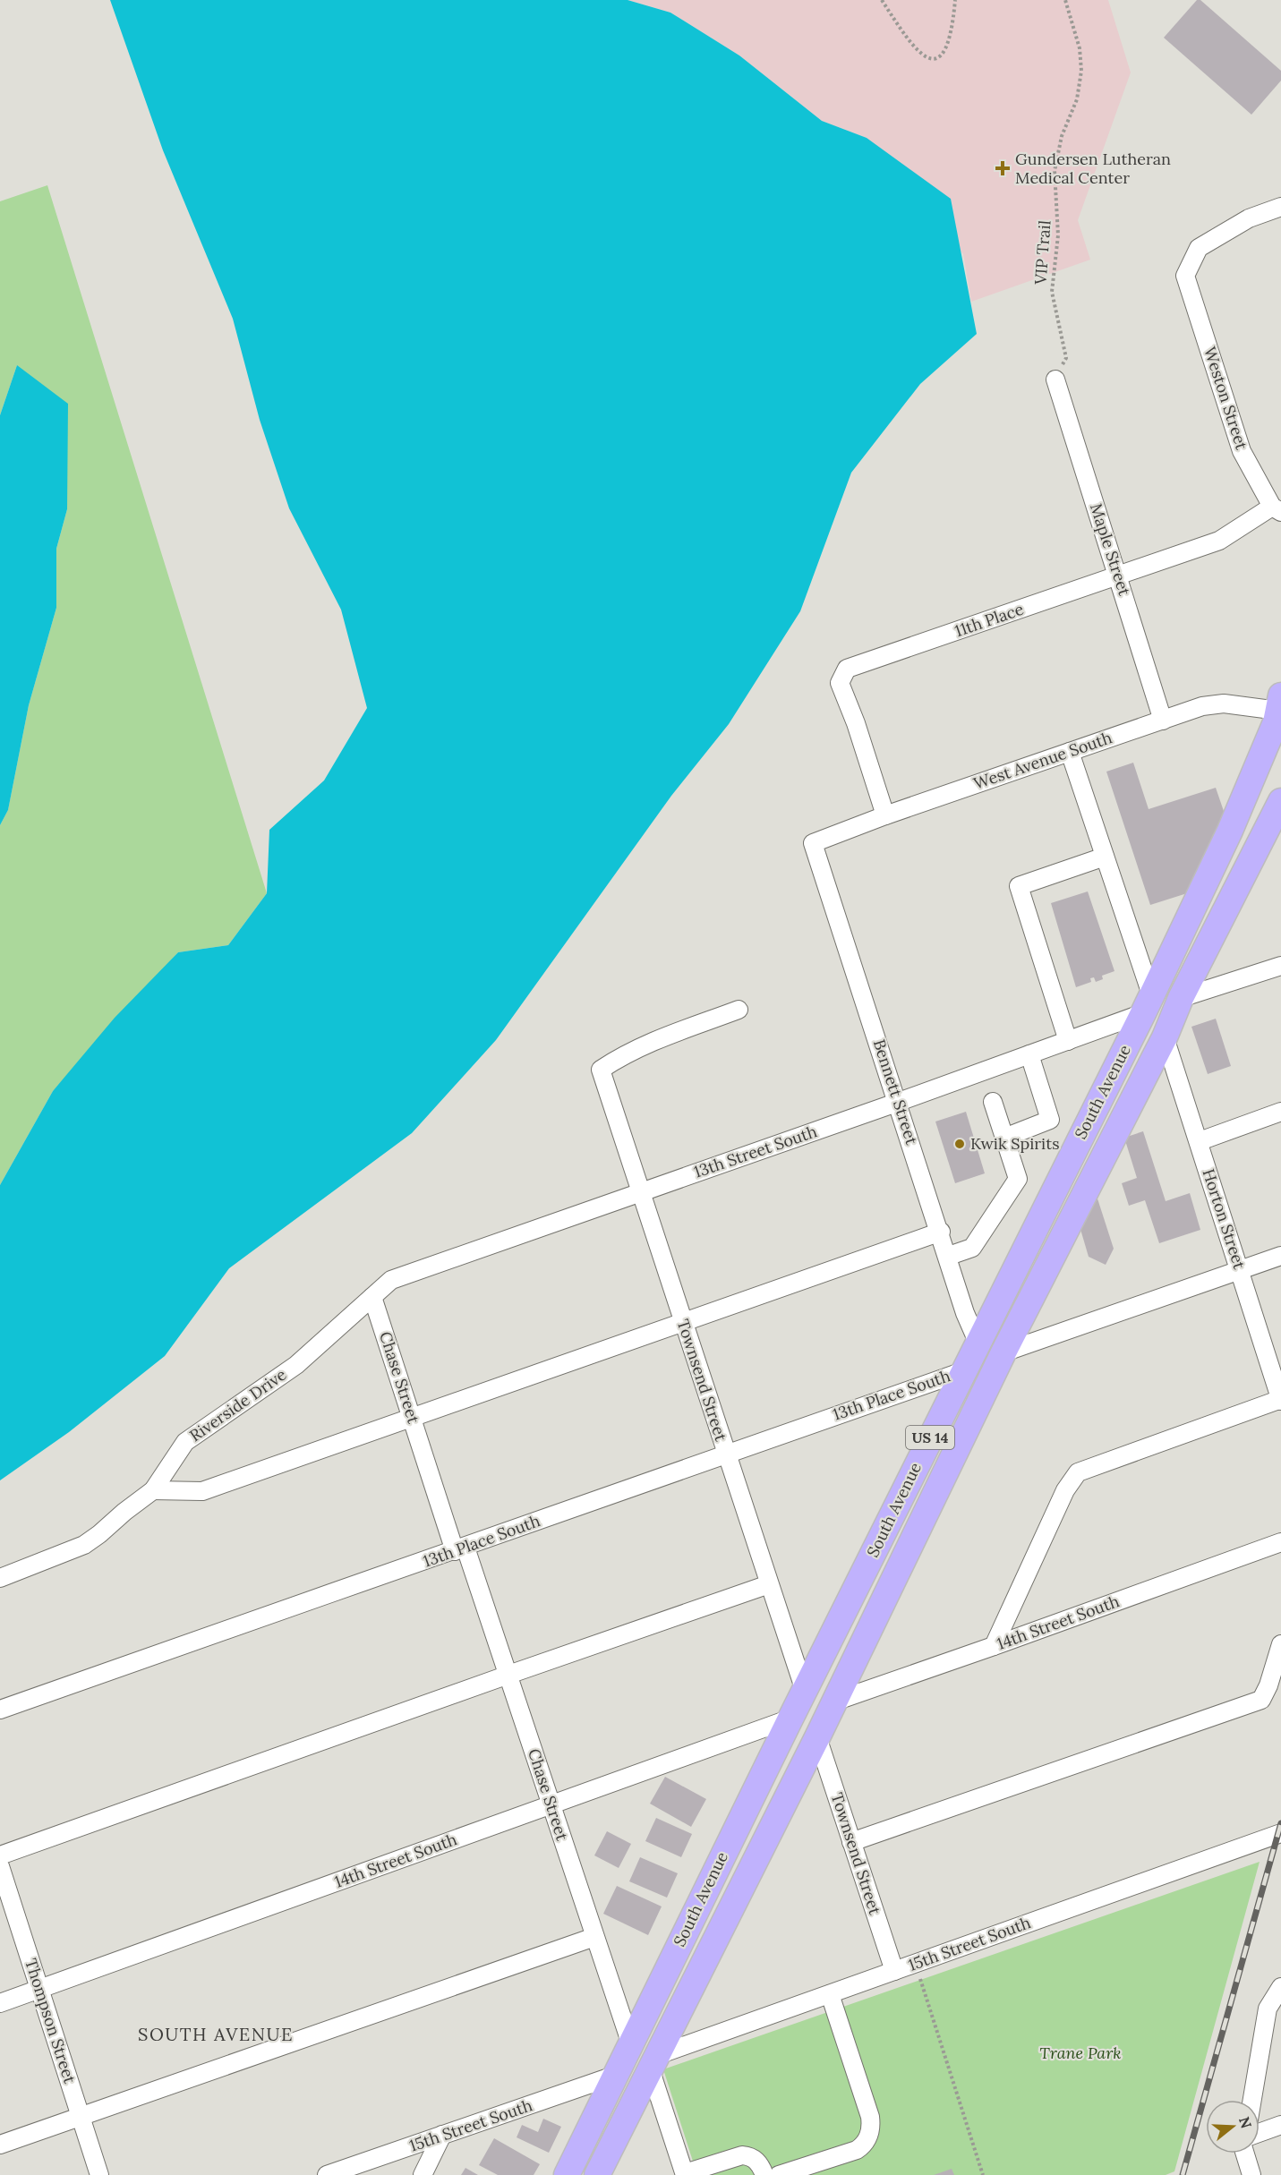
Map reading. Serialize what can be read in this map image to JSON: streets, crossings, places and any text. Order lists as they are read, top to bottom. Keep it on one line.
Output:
{"streets":{"highway":["South Avenue","US 14"],"street":["Weston Street","Maple Street","11th Place","West Avenue South","Bennett Street","13th Street South","Horton Street","Chase Street","Townsend Street","13th Place South","Riverside Drive","14th Street South","15th Street South","Thompson Street"],"path":["VIP Trail"]},"crossings":[["VIP Trail","Maple Street"],["Weston Street","11th Place"],["Maple Street","11th Place"],["Maple Street","West Avenue South"],["11th Place","West Avenue South"],["West Avenue South","Bennett Street"],["West Avenue South","South Avenue"],["Bennett Street","South Avenue"],["Bennett Street","13th Street South"],["South Avenue","13th Street South"],["South Avenue","Horton Street"],["South Avenue","Chase Street"],["South Avenue","Townsend Street"],["South Avenue","13th Place South"],["South Avenue","14th Street South"],["South Avenue","15th Street South"],["13th Street South","Chase Street"],["13th Street South","Townsend Street"],["13th Street South","Riverside Drive"],["Chase Street","13th Place South"],["Chase Street","Riverside Drive"],["Chase Street","14th Street South"],["Townsend Street","13th Place South"],["Townsend Street","15th Street South"],["14th Street South","Thompson Street"]],"districts":["SOUTH AVENUE"],"parks":["Trane Park"],"places":{"health":["Gundersen Lutheran Medical Center"],"other":["Kwik Spirits"]},"north":"right"}
